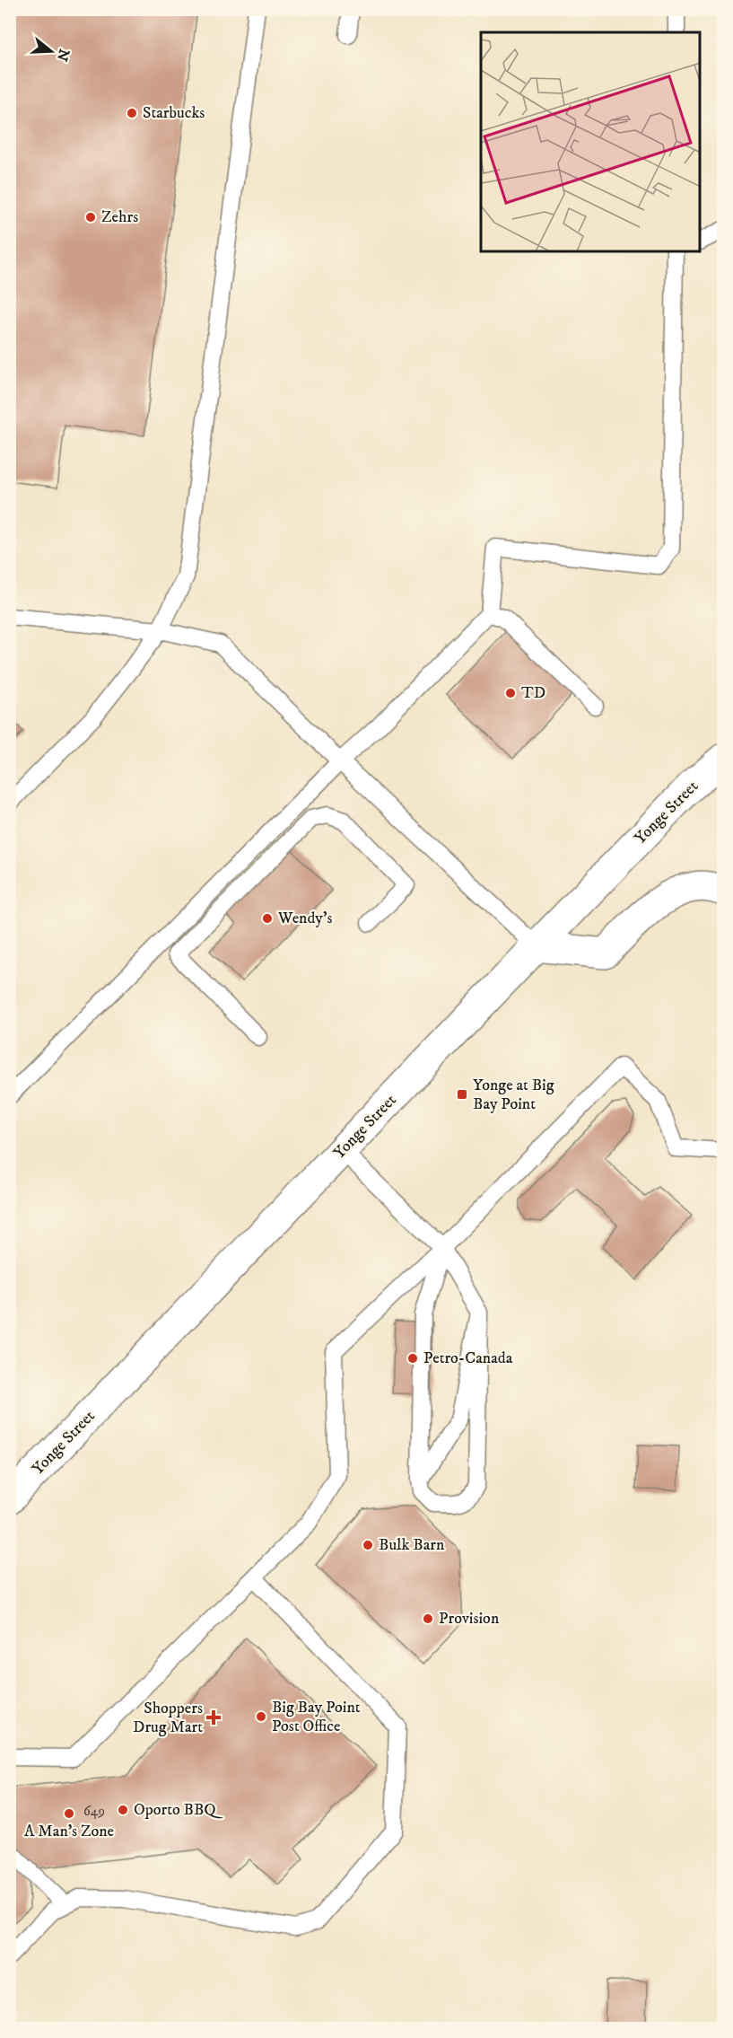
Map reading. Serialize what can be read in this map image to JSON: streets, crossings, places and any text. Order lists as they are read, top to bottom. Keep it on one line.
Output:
{"streets":{"main road":["Yonge Street"]},"places":{"other":["Starbucks","Zehrs","TD","Wendy's","Petro-Canada","Bulk Barn","Provision","Big Bay Point Post Office","Oporto BBQ","A Man's Zone"],"transit":["Yonge at Big Bay Point"],"health":["Shoppers Drug Mart"]},"house_numbers":["649"],"north":"right"}
